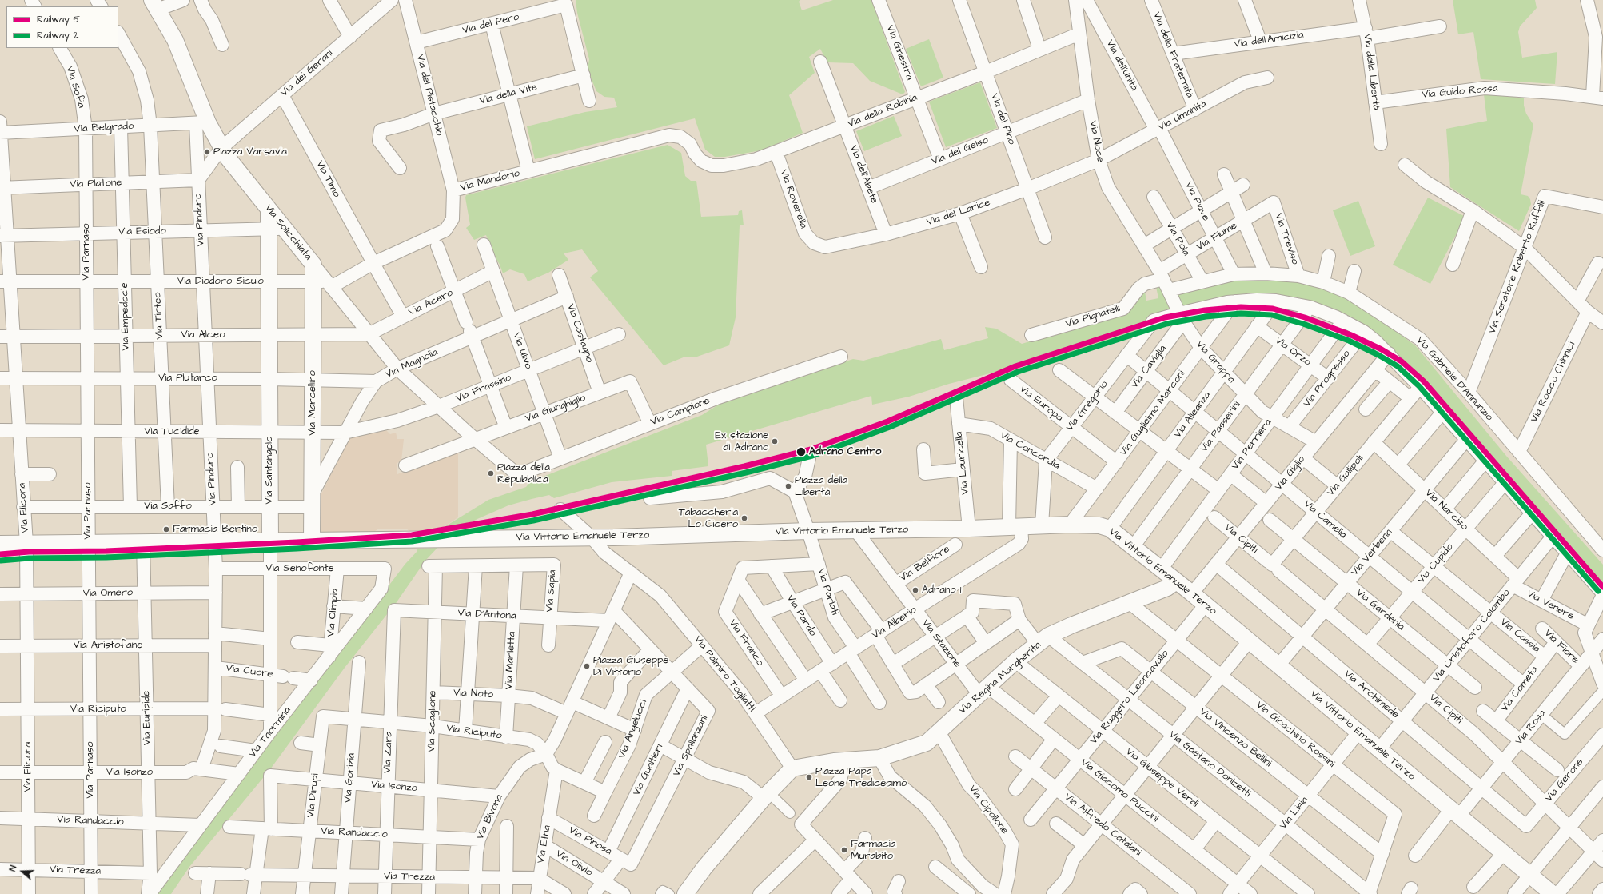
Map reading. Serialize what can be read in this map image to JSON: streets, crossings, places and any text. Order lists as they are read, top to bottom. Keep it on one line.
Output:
{"streets":{"street":["Via del Pero","Via dell'Amicizia","Via Ginestra","Via della Fraternità","Via dell'Unità","Via della Libertà","Via dei Gerani","Via Sofia","Via Guido Rossa","Via della Vite","Via del Pistacchio","Via della Robinia","Via Umanità","Via del Pino","Via Belgrado","Via Noce","Via del Gelso","Via dell'Abete","Via Timo","Via Mandorlo","Via Platone","Via Roverella","Via Piave","Via del Larice","Via Pindaro","Via Esiodo","Via Solicchiata","Via Fiume","Via Pola","Via Treviso","Via Parnaso","Via Senatore Roberto Ruffilli","Via Diodoro Siculo","Via Acero","Via Tirteo","Via Empedocle","Via Pignatelli","Via Castagno","Via Alceo","Via Ulivo","Via Orzo","Via Grappa","Via Magnolia","Via Caviglia","Via Plutarco","Via Progresso","Via Gabriele D'Annunzio","Via Rocco Chinnici","Via Frassino","Via Marcellino","Via Europa","Via Gregorio","Via Giunghiglio","Via Campione","Via Guglielmo Marconi","Via Alleanza","Via Passerini","Via Tucidide","Via Perriera","Via Concordia","Via Lauricella","Via Santangelo","Via Giglio","Via Gallipoli","Via Saffo","Via Elicona","Via Narciso","Via Camelia","Via Vittorio Emanuele Terzo","Via Cipitì","Via Verbena","Via Belfiore","Via Cupido","Via Senofonte","Via Sapia","Via Parlati","Via Omero","Via Venere","Via Gardenia","Via Olimpia","Via D'Antona","Via Pardo","Via Alberio","Via Cristoforo Colombo","Via Cassia","Via Franco","Via Stazione","Via Aristofane","Via Fiore","Via Marletta","Via Cuore","Via Palmiro Togliatti","Via Regina Margherita","Via Cometa","Via Noto","Via Archimede","Via Ruggero Leoncavallo","Via Riciputo","Via Euripide","Via Scaglione","Via Rosa","Via Angelucci","Via Taormina","Via Gioachino Rossini","Via Vincenzo Bellini","Via Spallanzani","Via Zara","Via Gaetano Donizetti","Via Gualtieri","Via Isonzo","Via Gorizia","Via Giuseppe Verdi","Via Gerone","Via Giacomo Puccini","Via Dirupi","Via Cipollone","Via Lisia","Via Bivona","Via Randaccio","Via Alfredo Catalani","Via Pinosa","Via Etna","Via Olivio","Via Trezza"]},"crossings":[["Via del Pero","Via della Vite"],["Via del Pero","Via del Pistacchio"],["Via dell'Amicizia","Via della Fraternità"],["Via dell'Amicizia","Via della Libertà"],["Via Ginestra","Via della Robinia"],["Via Ginestra","Via del Gelso"],["Via della Fraternità","Via Umanità"],["Via dell'Unità","Via Umanità"],["Via dell'Unità","Via Noce"],["Via dell'Unità","Via Piave"],["Via della Libertà","Via Guido Rossa"],["Via dei Gerani","Via Timo"],["Via dei Gerani","Via Platone"],["Via dei Gerani","Via Pindaro"],["Via dei Gerani","Via Solicchiata"],["Via Sofia","Via Belgrado"],["Via Sofia","Via Parnaso"],["Via della Vite","Via del Pistacchio"],["Via del Pistacchio","Via Mandorlo"],["Via della Robinia","Via del Pino"],["Via della Robinia","Via Noce"],["Via della Robinia","Via dell'Abete"],["Via della Robinia","Via Mandorlo"],["Via della Robinia","Via Roverella"],["Via Umanità","Via Noce"],["Via Umanità","Via Piave"],["Via Umanità","Via del Larice"],["Via del Pino","Via del Gelso"],["Via del Pino","Via del Larice"],["Via Belgrado","Via Pindaro"],["Via Belgrado","Via Solicchiata"],["Via Belgrado","Via Parnaso"],["Via Belgrado","Via Tirteo"],["Via Belgrado","Via Empedocle"],["Via Belgrado","Via Elicona"],["Via Noce","Via del Gelso"],["Via Noce","Via del Larice"],["Via Noce","Via Fiume"],["Via Noce","Via Pignatelli"],["Via Noce","Via Grappa"],["Via Noce","Via Caviglia"],["Via Noce","Via Gabriele D'Annunzio"],["Via Noce","Via Gregorio"],["Via del Gelso","Via dell'Abete"],["Via dell'Abete","Via del Larice"],["Via Timo","Via Mandorlo"],["Via Timo","Via Acero"],["Via Mandorlo","Via Diodoro Siculo"],["Via Mandorlo","Via Marcellino"],["Via Platone","Via Pindaro"],["Via Platone","Via Parnaso"],["Via Platone","Via Tirteo"],["Via Platone","Via Empedocle"],["Via Platone","Via Elicona"],["Via Roverella","Via del Larice"],["Via Piave","Via Fiume"],["Via Piave","Via Gabriele D'Annunzio"],["Via Pindaro","Via Esiodo"],["Via Pindaro","Via Solicchiata"],["Via Pindaro","Via Diodoro Siculo"],["Via Pindaro","Via Alceo"],["Via Pindaro","Via Plutarco"],["Via Pindaro","Via Tucidide"],["Via Pindaro","Via Saffo"],["Via Pindaro","Via Vittorio Emanuele Terzo"],["Via Pindaro","Via Senofonte"],["Via Pindaro","Via Omero"],["Via Pindaro","Via Aristofane"],["Via Pindaro","Via Cuore"],["Via Pindaro","Via Riciputo"],["Via Pindaro","Via Isonzo"],["Via Esiodo","Via Solicchiata"],["Via Esiodo","Via Parnaso"],["Via Esiodo","Via Tirteo"],["Via Esiodo","Via Empedocle"],["Via Esiodo","Via Santangelo"],["Via Esiodo","Via Elicona"],["Via Solicchiata","Via Marcellino"],["Via Solicchiata","Via Santangelo"],["Via Fiume","Via Pola"],["Via Fiume","Via Treviso"],["Via Fiume","Via Pignatelli"],["Via Fiume","Via Gabriele D'Annunzio"],["Via Pola","Via Gabriele D'Annunzio"],["Via Treviso","Via Gabriele D'Annunzio"],["Via Parnaso","Via Diodoro Siculo"],["Via Parnaso","Via Alceo"],["Via Parnaso","Via Plutarco"],["Via Parnaso","Via Tucidide"],["Via Parnaso","Via Saffo"],["Via Parnaso","Via Vittorio Emanuele Terzo"],["Via Parnaso","Via Omero"],["Via Parnaso","Via Aristofane"],["Via Parnaso","Via Riciputo"],["Via Parnaso","Via Isonzo"],["Via Parnaso","Via Randaccio"],["Via Parnaso","Via Trezza"],["Via Senatore Roberto Ruffilli","Via Gabriele D'Annunzio"],["Via Diodoro Siculo","Via Tirteo"],["Via Diodoro Siculo","Via Empedocle"],["Via Diodoro Siculo","Via Marcellino"],["Via Diodoro Siculo","Via Santangelo"],["Via Diodoro Siculo","Via Elicona"],["Via Acero","Via Alceo"],["Via Acero","Via Ulivo"],["Via Tirteo","Via Alceo"],["Via Tirteo","Via Plutarco"],["Via Tirteo","Via Tucidide"],["Via Tirteo","Via Saffo"],["Via Empedocle","Via Alceo"],["Via Empedocle","Via Plutarco"],["Via Empedocle","Via Tucidide"],["Via Empedocle","Via Saffo"],["Via Pignatelli","Via Gabriele D'Annunzio"],["Via Castagno","Via Magnolia"],["Via Castagno","Via Frassino"],["Via Castagno","Via Giunghiglio"],["Via Alceo","Via Marcellino"],["Via Alceo","Via Santangelo"],["Via Alceo","Via Elicona"],["Via Ulivo","Via Magnolia"],["Via Ulivo","Via Frassino"],["Via Ulivo","Via Giunghiglio"],["Via Ulivo","Via Campione"],["Via Orzo","Via Progresso"],["Via Orzo","Via Alleanza"],["Via Orzo","Via Passerini"],["Via Orzo","Via Perriera"],["Via Grappa","Via Caviglia"],["Via Grappa","Via Progresso"],["Via Grappa","Via Gregorio"],["Via Grappa","Via Guglielmo Marconi"],["Via Grappa","Via Alleanza"],["Via Grappa","Via Passerini"],["Via Grappa","Via Perriera"],["Via Grappa","Via Giglio"],["Via Magnolia","Via Plutarco"],["Via Magnolia","Via Frassino"],["Via Magnolia","Via Marcellino"],["Via Magnolia","Via Tucidide"],["Via Magnolia","Via Saffo"],["Via Caviglia","Via Gregorio"],["Via Caviglia","Via Camelia"],["Via Plutarco","Via Marcellino"],["Via Plutarco","Via Santangelo"],["Via Plutarco","Via Elicona"],["Via Progresso","Via Gregorio"],["Via Gabriele D'Annunzio","Via Rocco Chinnici"],["Via Frassino","Via Tucidide"],["Via Marcellino","Via Tucidide"],["Via Marcellino","Via Saffo"],["Via Marcellino","Via Vittorio Emanuele Terzo"],["Via Europa","Via Gregorio"],["Via Europa","Via Guglielmo Marconi"],["Via Gregorio","Via Guglielmo Marconi"],["Via Gregorio","Via Alleanza"],["Via Gregorio","Via Passerini"],["Via Gregorio","Via Perriera"],["Via Gregorio","Via Concordia"],["Via Gregorio","Via Giglio"],["Via Gregorio","Via Gallipoli"],["Via Gregorio","Via Camelia"],["Via Gregorio","Via Verbena"],["Via Gregorio","Via Cupido"],["Via Gregorio","Via Cristoforo Colombo"],["Via Giunghiglio","Via Campione"],["Via Guglielmo Marconi","Via Concordia"],["Via Guglielmo Marconi","Via Camelia"],["Via Guglielmo Marconi","Via Vittorio Emanuele Terzo"],["Via Alleanza","Via Camelia"],["Via Alleanza","Via Vittorio Emanuele Terzo"],["Via Passerini","Via Camelia"],["Via Passerini","Via Vittorio Emanuele Terzo"],["Via Tucidide","Via Santangelo"],["Via Tucidide","Via Elicona"],["Via Perriera","Via Camelia"],["Via Perriera","Via Vittorio Emanuele Terzo"],["Via Concordia","Via Lauricella"],["Via Concordia","Via Alberio"],["Via Lauricella","Via Vittorio Emanuele Terzo"],["Via Santangelo","Via Saffo"],["Via Santangelo","Via Vittorio Emanuele Terzo"],["Via Santangelo","Via Senofonte"],["Via Santangelo","Via Aristofane"],["Via Santangelo","Via Cuore"],["Via Santangelo","Via Riciputo"],["Via Santangelo","Via Taormina"],["Via Giglio","Via Camelia"],["Via Giglio","Via Vittorio Emanuele Terzo"],["Via Giglio","Via Cipitì"],["Via Giglio","Via Archimede"],["Via Gallipoli","Via Narciso"],["Via Gallipoli","Via Camelia"],["Via Gallipoli","Via Cipitì"],["Via Gallipoli","Via Gardenia"],["Via Saffo","Via Elicona"],["Via Elicona","Via Vittorio Emanuele Terzo"],["Via Elicona","Via Omero"],["Via Elicona","Via Aristofane"],["Via Elicona","Via Riciputo"],["Via Elicona","Via Isonzo"],["Via Elicona","Via Randaccio"],["Via Elicona","Via Trezza"],["Via Narciso","Via Verbena"],["Via Narciso","Via Cupido"],["Via Narciso","Via Venere"],["Via Narciso","Via Cristoforo Colombo"],["Via Camelia","Via Verbena"],["Via Camelia","Via Cupido"],["Via Camelia","Via Cristoforo Colombo"],["Via Camelia","Via Cometa"],["Via Vittorio Emanuele Terzo","Via Verbena"],["Via Vittorio Emanuele Terzo","Via Parlati"],["Via Vittorio Emanuele Terzo","Via Alberio"],["Via Vittorio Emanuele Terzo","Via Cristoforo Colombo"],["Via Vittorio Emanuele Terzo","Via Stazione"],["Via Vittorio Emanuele Terzo","Via Palmiro Togliatti"],["Via Vittorio Emanuele Terzo","Via Regina Margherita"],["Via Vittorio Emanuele Terzo","Via Ruggero Leoncavallo"],["Via Vittorio Emanuele Terzo","Via Euripide"],["Via Vittorio Emanuele Terzo","Via Rosa"],["Via Vittorio Emanuele Terzo","Via Lisia"],["Via Cipitì","Via Verbena"],["Via Cipitì","Via Cupido"],["Via Cipitì","Via Cristoforo Colombo"],["Via Cipitì","Via Rosa"],["Via Cipitì","Via Gerone"],["Via Verbena","Via Gardenia"],["Via Verbena","Via Cassia"],["Via Verbena","Via Archimede"],["Via Belfiore","Via Stazione"],["Via Cupido","Via Gardenia"],["Via Cupido","Via Cassia"],["Via Senofonte","Via Olimpia"],["Via Senofonte","Via Taormina"],["Via Sapia","Via D'Antona"],["Via Sapia","Via Marletta"],["Via Parlati","Via Alberio"],["Via Parlati","Via Franco"],["Via Omero","Via Euripide"],["Via Venere","Via Cristoforo Colombo"],["Via Gardenia","Via Cristoforo Colombo"],["Via Olimpia","Via Taormina"],["Via D'Antona","Via Marletta"],["Via D'Antona","Via Scaglione"],["Via D'Antona","Via Spallanzani"],["Via D'Antona","Via Zara"],["Via Pardo","Via Alberio"],["Via Pardo","Via Franco"],["Via Alberio","Via Franco"],["Via Alberio","Via Stazione"],["Via Alberio","Via Palmiro Togliatti"],["Via Cristoforo Colombo","Via Cassia"],["Via Cristoforo Colombo","Via Archimede"],["Via Cassia","Via Cometa"],["Via Stazione","Via Regina Margherita"],["Via Stazione","Via Giacomo Puccini"],["Via Aristofane","Via Euripide"],["Via Fiore","Via Cometa"],["Via Fiore","Via Rosa"],["Via Marletta","Via Noto"],["Via Marletta","Via Riciputo"],["Via Cuore","Via Taormina"],["Via Palmiro Togliatti","Via Regina Margherita"],["Via Palmiro Togliatti","Via Angelucci"],["Via Regina Margherita","Via Gioachino Rossini"],["Via Regina Margherita","Via Gaetano Donizetti"],["Via Regina Margherita","Via Giuseppe Verdi"],["Via Regina Margherita","Via Giacomo Puccini"],["Via Regina Margherita","Via Cipollone"],["Via Noto","Via Scaglione"],["Via Noto","Via Angelucci"],["Via Archimede","Via Rosa"],["Via Archimede","Via Gerone"],["Via Ruggero Leoncavallo","Via Gioachino Rossini"],["Via Ruggero Leoncavallo","Via Vincenzo Bellini"],["Via Ruggero Leoncavallo","Via Gaetano Donizetti"],["Via Ruggero Leoncavallo","Via Giuseppe Verdi"],["Via Ruggero Leoncavallo","Via Giacomo Puccini"],["Via Ruggero Leoncavallo","Via Alfredo Catalani"],["Via Riciputo","Via Euripide"],["Via Riciputo","Via Scaglione"],["Via Riciputo","Via Zara"],["Via Riciputo","Via Gorizia"],["Via Riciputo","Via Dirupi"],["Via Riciputo","Via Bivona"],["Via Euripide","Via Taormina"],["Via Euripide","Via Isonzo"],["Via Euripide","Via Randaccio"],["Via Euripide","Via Trezza"],["Via Scaglione","Via Isonzo"],["Via Scaglione","Via Randaccio"],["Via Scaglione","Via Trezza"],["Via Angelucci","Via Spallanzani"],["Via Taormina","Via Isonzo"],["Via Taormina","Via Randaccio"],["Via Gioachino Rossini","Via Vincenzo Bellini"],["Via Gioachino Rossini","Via Gaetano Donizetti"],["Via Gioachino Rossini","Via Lisia"],["Via Vincenzo Bellini","Via Gaetano Donizetti"],["Via Vincenzo Bellini","Via Lisia"],["Via Spallanzani","Via Gualtieri"],["Via Spallanzani","Via Pinosa"],["Via Spallanzani","Via Olivio"],["Via Zara","Via Isonzo"],["Via Zara","Via Randaccio"],["Via Zara","Via Trezza"],["Via Gaetano Donizetti","Via Lisia"],["Via Gualtieri","Via Pinosa"],["Via Isonzo","Via Gorizia"],["Via Isonzo","Via Dirupi"],["Via Isonzo","Via Bivona"],["Via Isonzo","Via Randaccio"],["Via Gorizia","Via Randaccio"],["Via Gorizia","Via Trezza"],["Via Giuseppe Verdi","Via Lisia"],["Via Giacomo Puccini","Via Lisia"],["Via Dirupi","Via Randaccio"],["Via Dirupi","Via Trezza"],["Via Bivona","Via Randaccio"],["Via Bivona","Via Trezza"],["Via Pinosa","Via Etna"],["Via Etna","Via Olivio"],["Via Etna","Via Trezza"]],"places":["Piazza Varsavia","Ex stazione di Adrano","Adrano Centro","Piazza della Repubblica","Piazza della Libertà","Tabaccheria Lo Cicero","Farmacia Bertino","Adrano 1","Piazza Giuseppe Di Vittorio","Piazza Papa Leone Tredicesimo","Farmacia Murabito"],"lines":["rail line 5","rail line 2"],"legend":["Railway 5","Railway 2"],"north":"left"}
